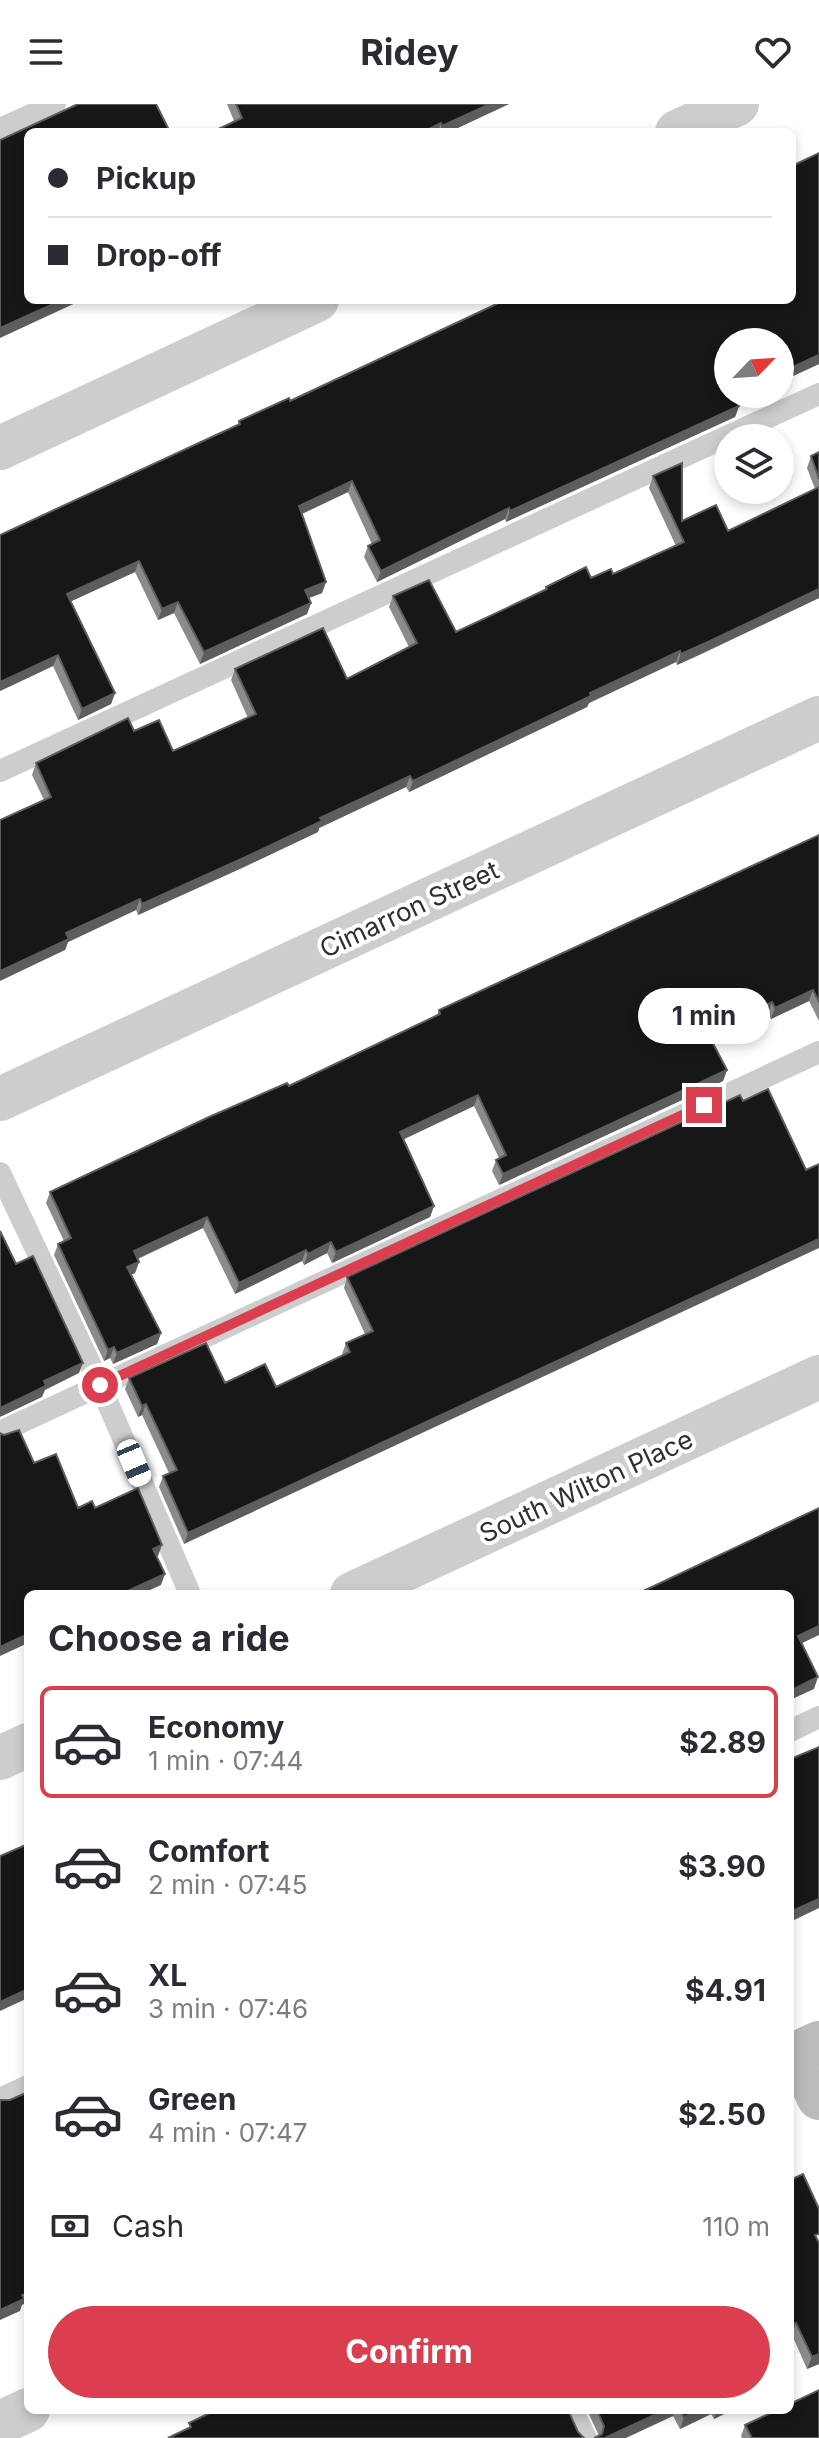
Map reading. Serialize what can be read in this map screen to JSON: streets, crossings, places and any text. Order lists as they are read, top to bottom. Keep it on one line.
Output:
{"streets":{"street":["Cimarron Street","South Wilton Place"]},"north":"top right","page":{"header":"Ridey","banner":["Pickup","Drop-off"],"bubble":"1 min","heading":"Choose a ride","list":[{"name":"Economy","note":"1 min · 07:44","value":"$2.89"},{"name":"Comfort","note":"2 min · 07:45","value":"$3.90"},{"name":"XL","note":"3 min · 07:46","value":"$4.91"},{"name":"Green","note":"4 min · 07:47","value":"$2.50"}],"pay":["Cash","110 m"],"buttons":"Confirm"}}
